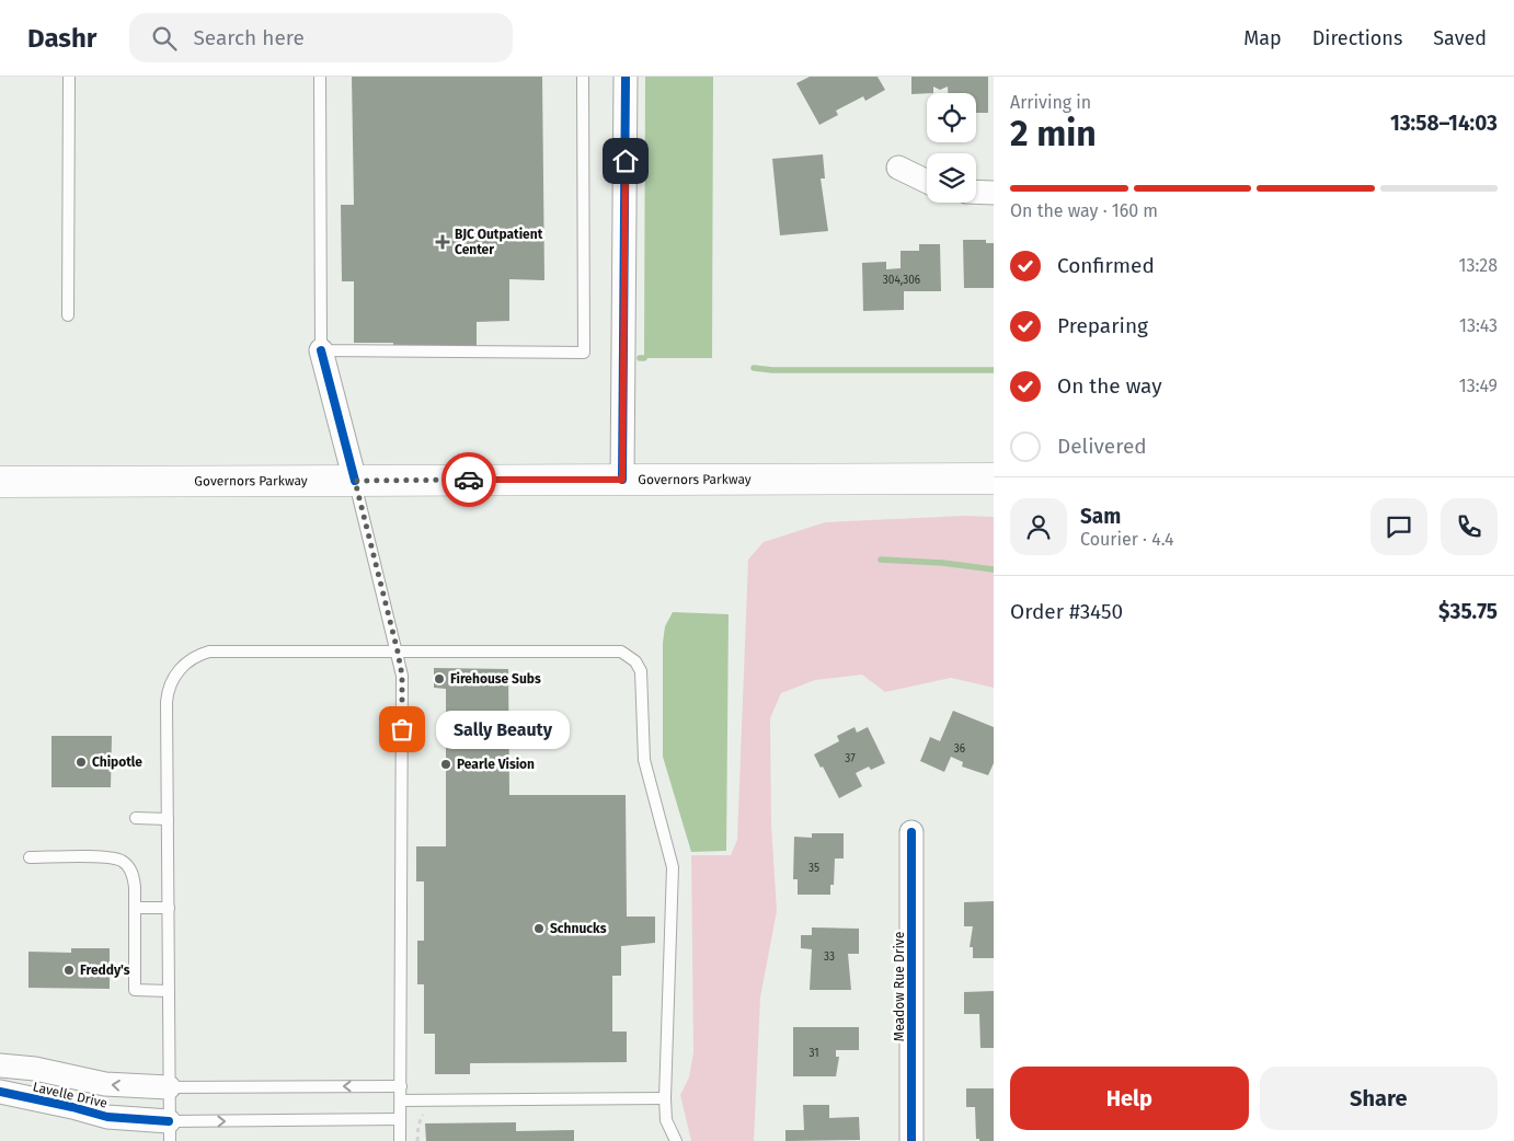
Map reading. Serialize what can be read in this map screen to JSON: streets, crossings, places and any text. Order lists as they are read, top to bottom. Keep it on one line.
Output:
{"streets":{"main road":["Governors Parkway"],"street":["Meadow Rue Drive","Lavelle Drive"]},"places":{"health":["BJC Outpatient Center"],"other":["Firehouse Subs","Sally Beauty","Chipotle","Pearle Vision","Schnucks","Freddy's"]},"house_numbers":["304,306","36","37","35","33","31"],"page":{"header":"Dashr","search":"Search here","nav":["Map","Directions","Saved"],"heading":["2 min","Arriving in","13:58–14:03"],"panel":["Sam","Courier · 4.4","Order #3450","$35.75"],"bar":"On the way · 160 m","list":[["Confirmed","13:28"],["Preparing","13:43"],["On the way","13:49"],"Delivered"],"bubble":"Sally Beauty","buttons":["Help","Share"]}}
